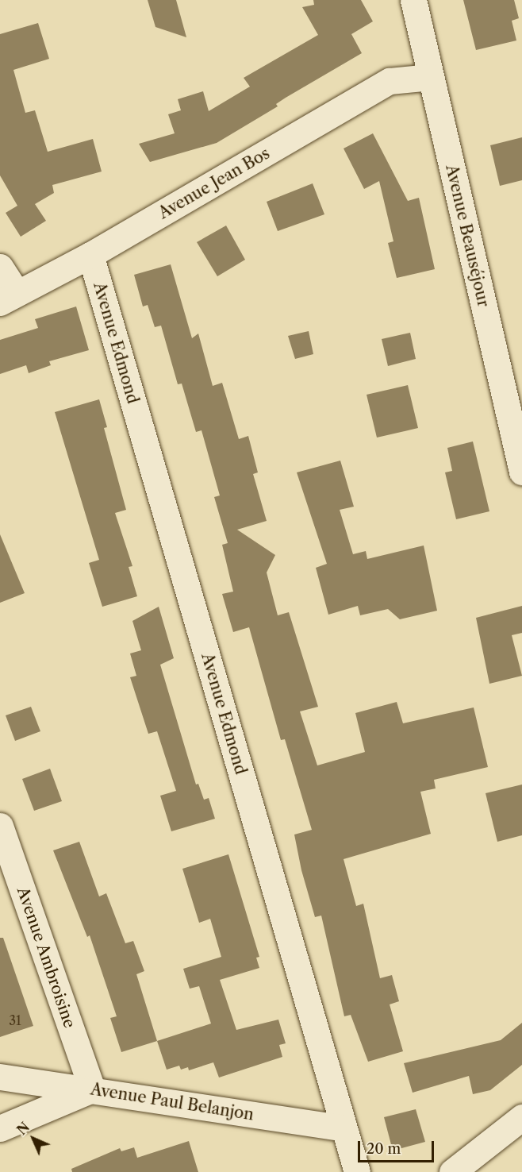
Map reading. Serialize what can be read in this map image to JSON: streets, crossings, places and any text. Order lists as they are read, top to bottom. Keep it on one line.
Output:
{"streets":{"street":["Avenue Jean Bos","Avenue Beauséjour","Avenue Edmond","Avenue Ambroisine","Avenue Paul Belanjon"]},"crossings":[["Avenue Jean Bos","Avenue Beauséjour"],["Avenue Jean Bos","Avenue Edmond"],["Avenue Edmond","Avenue Paul Belanjon"],["Avenue Ambroisine","Avenue Paul Belanjon"]],"house_numbers":["31"],"scale_bar":"20 m","north":"top left"}
